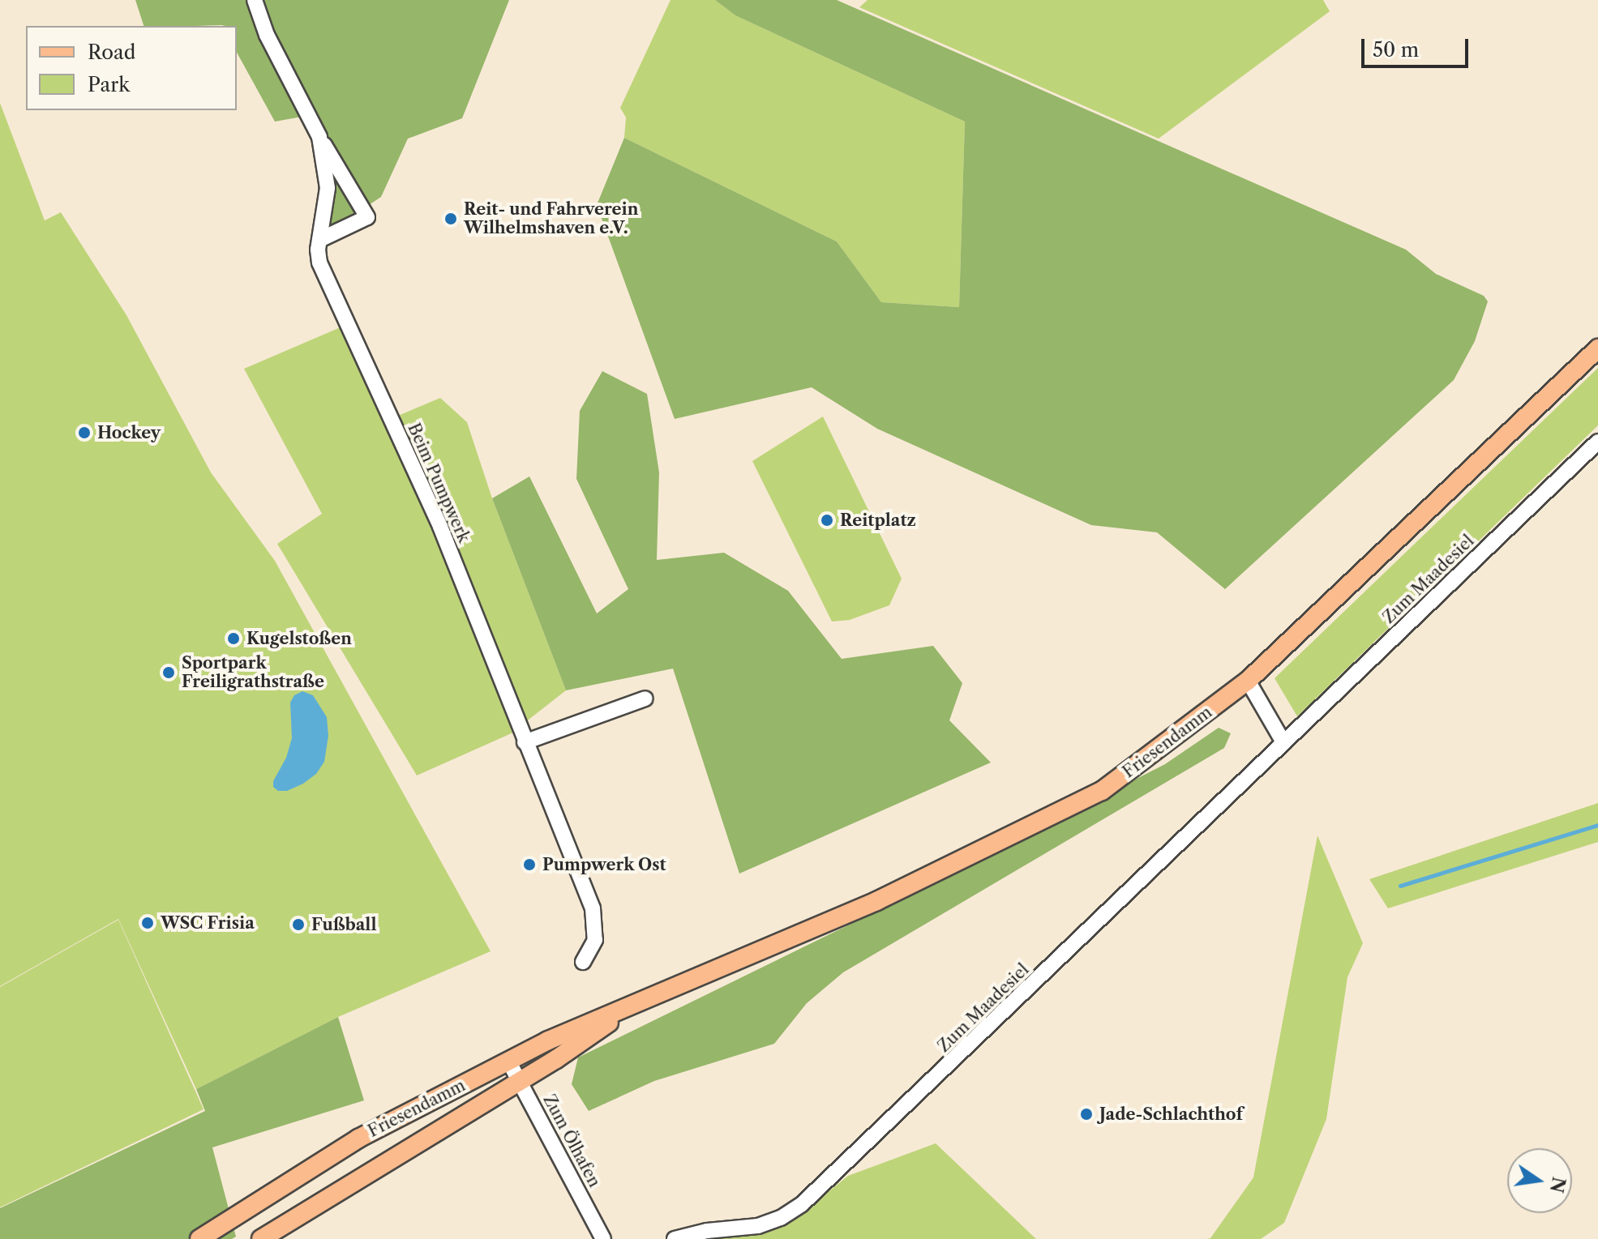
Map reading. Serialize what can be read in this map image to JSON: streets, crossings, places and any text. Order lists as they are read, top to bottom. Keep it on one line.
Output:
{"streets":{"main road":["Friesendamm"],"street":["Beim Pumpwerk","Zum Maadesiel","Zum Ölhafen"]},"crossings":[["Friesendamm","Zum Ölhafen"]],"places":["Reit- und Fahrverein Wilhelmshaven e.V.","Hockey","Reitplatz","Kugelstoßen","Sportpark Freiligrathstraße","Pumpwerk Ost","WSC Frisia","Fußball","Jade-Schlachthof"],"legend":["Road","Park"],"scale_bar":"50 m","north":"right"}
